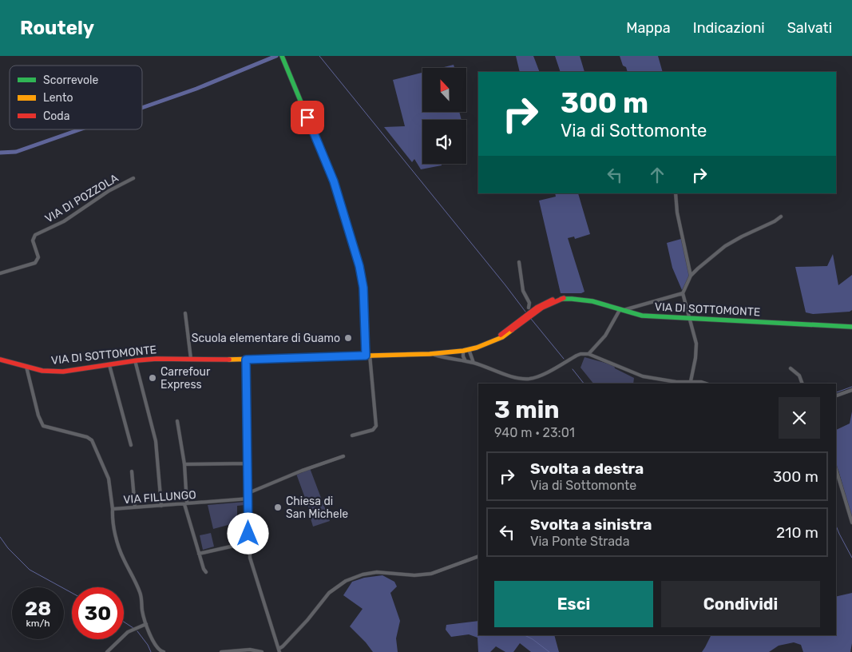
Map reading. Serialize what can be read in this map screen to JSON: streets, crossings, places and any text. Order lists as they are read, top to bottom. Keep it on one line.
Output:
{"streets":{"main road":["VIA DI SOTTOMONTE"],"street":["VIA DI POZZOLA","VIA FILLUNGO"]},"crossings":[["VIA DI SOTTOMONTE","VIA FILLUNGO"]],"places":["Scuola elementare di Guamo","Carrefour Express","Chiesa di San Michele"],"legend":["Scorrevole","Lento","Coda"],"north":"top","page":{"header":"Routely","nav":["Mappa","Indicazioni","Salvati"],"turn":["300 m","Via di Sottomonte"],"heading":["3 min","940 m · 23:01"],"list":[{"name":"Svolta a destra","note":"Via di Sottomonte","value":"300 m"},{"name":"Svolta a sinistra","note":"Via Ponte Strada","value":"210 m"}],"buttons":["Esci","Condividi"],"speed":"28 km/h","limit":"30"}}
